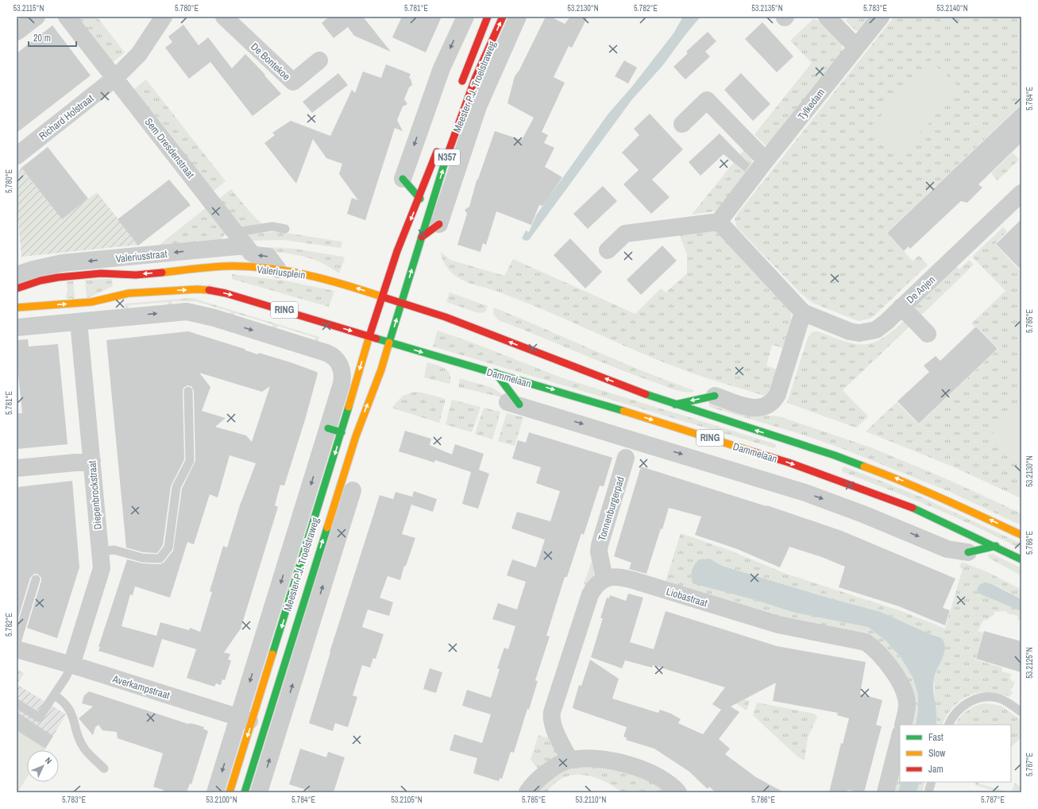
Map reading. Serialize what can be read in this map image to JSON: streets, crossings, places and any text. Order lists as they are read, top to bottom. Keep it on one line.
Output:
{"streets":{"main road":["Meester P.J. Troelstraweg","N357","Valeriusstraat","Valeriusplein","RING","Dammelaan"],"street":["De Bontekoe","Tylkedam","Richard Holstraat","Sem Dresdenstraat","De Anjen","Diepenbrockstraat","Tonnenburgerpad","Liobastraat","Averkampstraat"]},"crossings":[["Meester P.J. Troelstraweg","N357"],["Meester P.J. Troelstraweg","Valeriusplein"],["Meester P.J. Troelstraweg","RING"],["Meester P.J. Troelstraweg","Dammelaan"],["Meester P.J. Troelstraweg","Averkampstraat"],["Richard Holstraat","Sem Dresdenstraat"],["Sem Dresdenstraat","Valeriusstraat"],["Sem Dresdenstraat","Valeriusplein"],["N357","Valeriusplein"],["N357","RING"],["N357","Dammelaan"],["Valeriusstraat","Valeriusplein"],["Valeriusplein","Dammelaan"],["RING","Dammelaan"],["Diepenbrockstraat","Averkampstraat"],["Tonnenburgerpad","Liobastraat"]],"one_way":["Valeriusstraat"],"legend":["Fast","Slow","Jam"],"scale_bar":"20 m","north":"top right","coordinates":["53.2115°N","5.780°E","5.781°E","53.2130°N","5.782°E","53.2135°N","5.783°E","53.2140°N","5.784°E","5.785°E","5.786°E","53.2125°N","5.787°E","53.2100°N","53.2105°N","53.2110°N"]}
